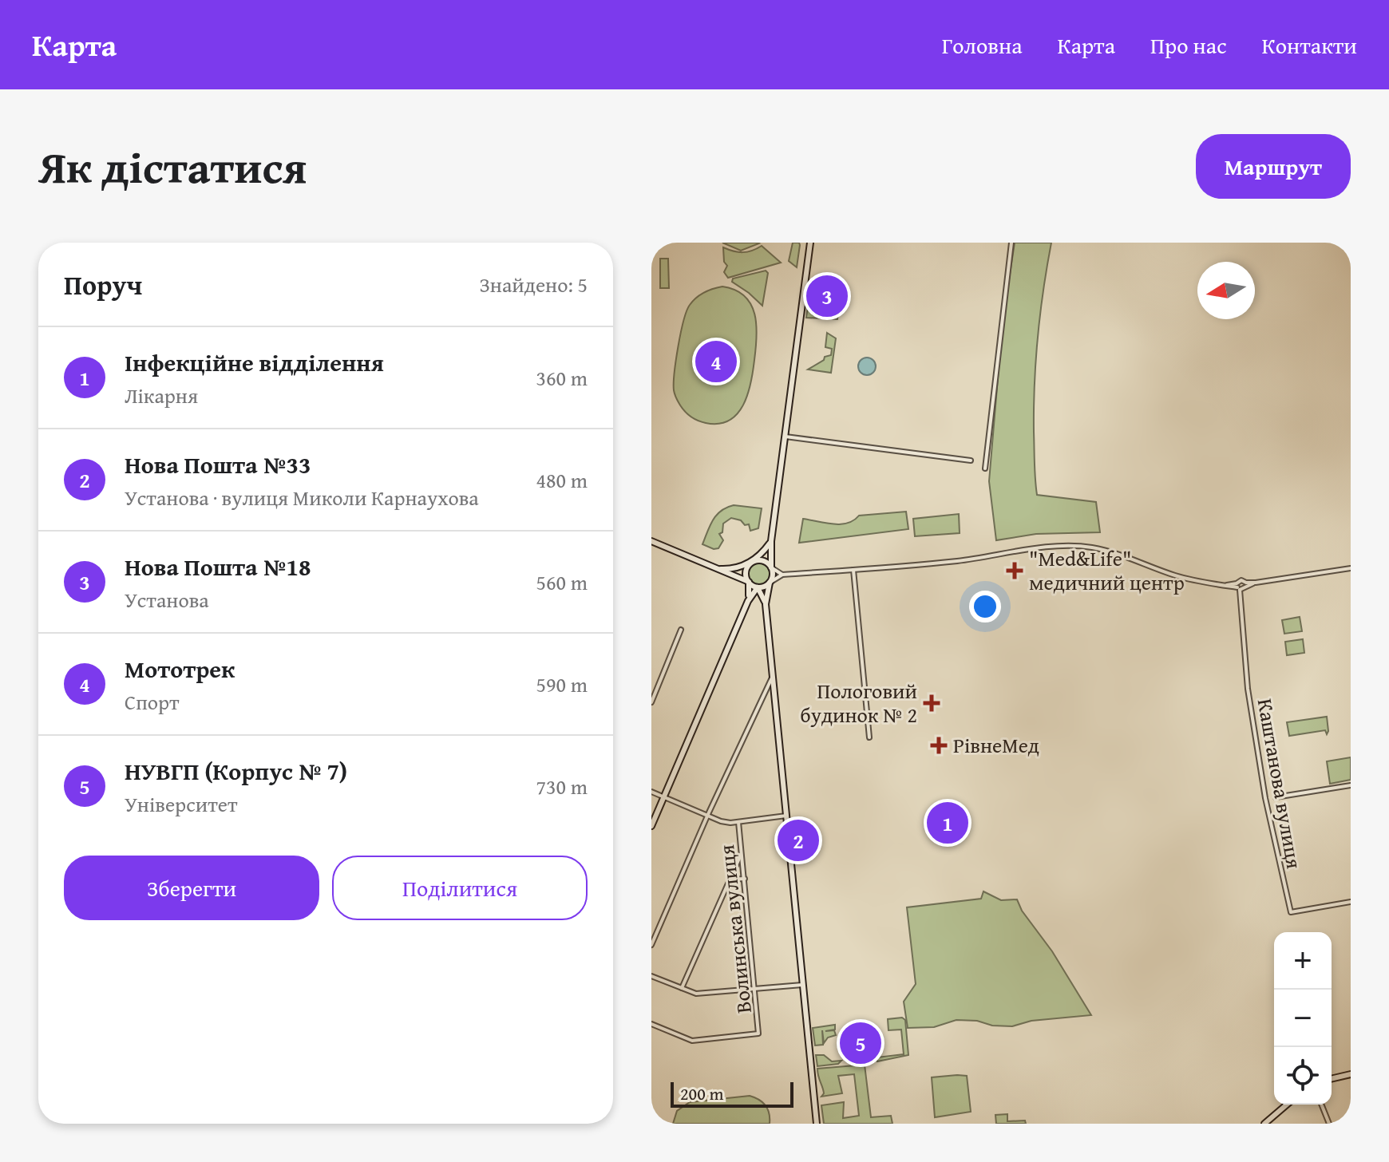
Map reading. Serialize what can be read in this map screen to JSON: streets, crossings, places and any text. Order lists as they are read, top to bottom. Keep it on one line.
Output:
{"streets":{"street":["Каштанова вулиця","Волинська вулиця"]},"places":{"health":["\"Med&Life\" медичний центр","Пологовий будинок № 2","РівнеМед"]},"scale_bar":"200 m","north":"left","page":{"header":"Карта","nav":["Головна","Карта","Про нас","Контакти"],"title":"Як дістатися","buttons":["Маршрут",["Зберегти","Поділитися"]],"heading":["Поруч","Знайдено: 5"],"pins":["3","4","1","2","5"],"list":[{"mark":"1","name":"Інфекційне відділення","note":"Лікарня","value":"360 m"},{"mark":"2","name":"Нова Пошта №33","note":"Установа · вулиця Миколи Карнаухова","value":"480 m"},{"mark":"3","name":"Нова Пошта №18","note":"Установа","value":"560 m"},{"mark":"4","name":"Мототрек","note":"Спорт","value":"590 m"},{"mark":"5","name":"НУВГП (Корпус № 7)","note":"Університет","value":"730 m"}],"map_buttons":["+","−"],"scale":"200 m"}}
